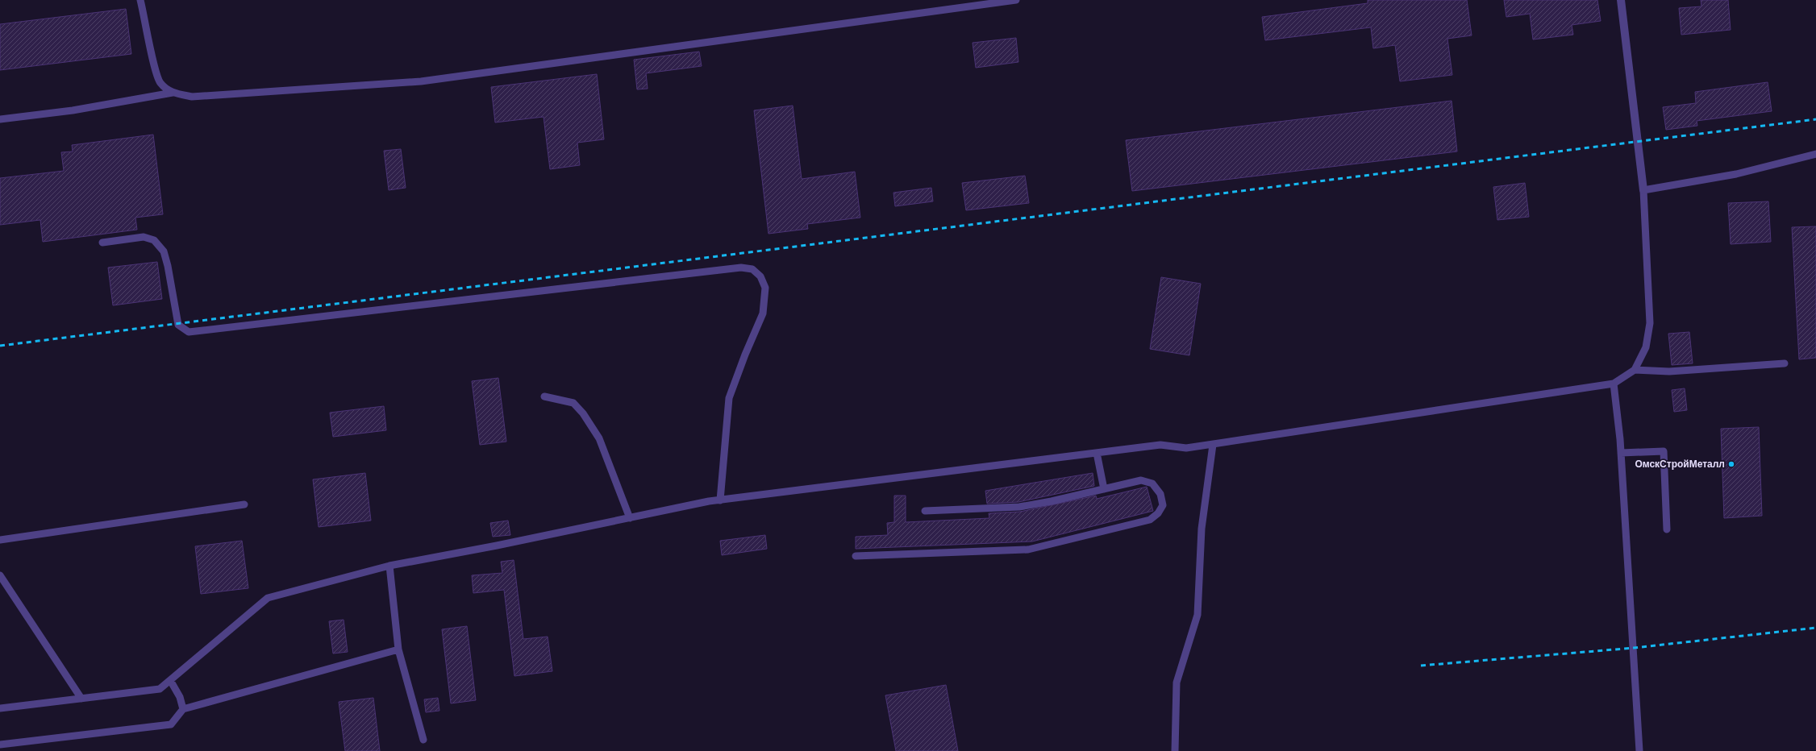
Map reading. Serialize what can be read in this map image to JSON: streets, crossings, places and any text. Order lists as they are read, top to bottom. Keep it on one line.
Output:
{"places":["ОмскСтройМеталл"]}
